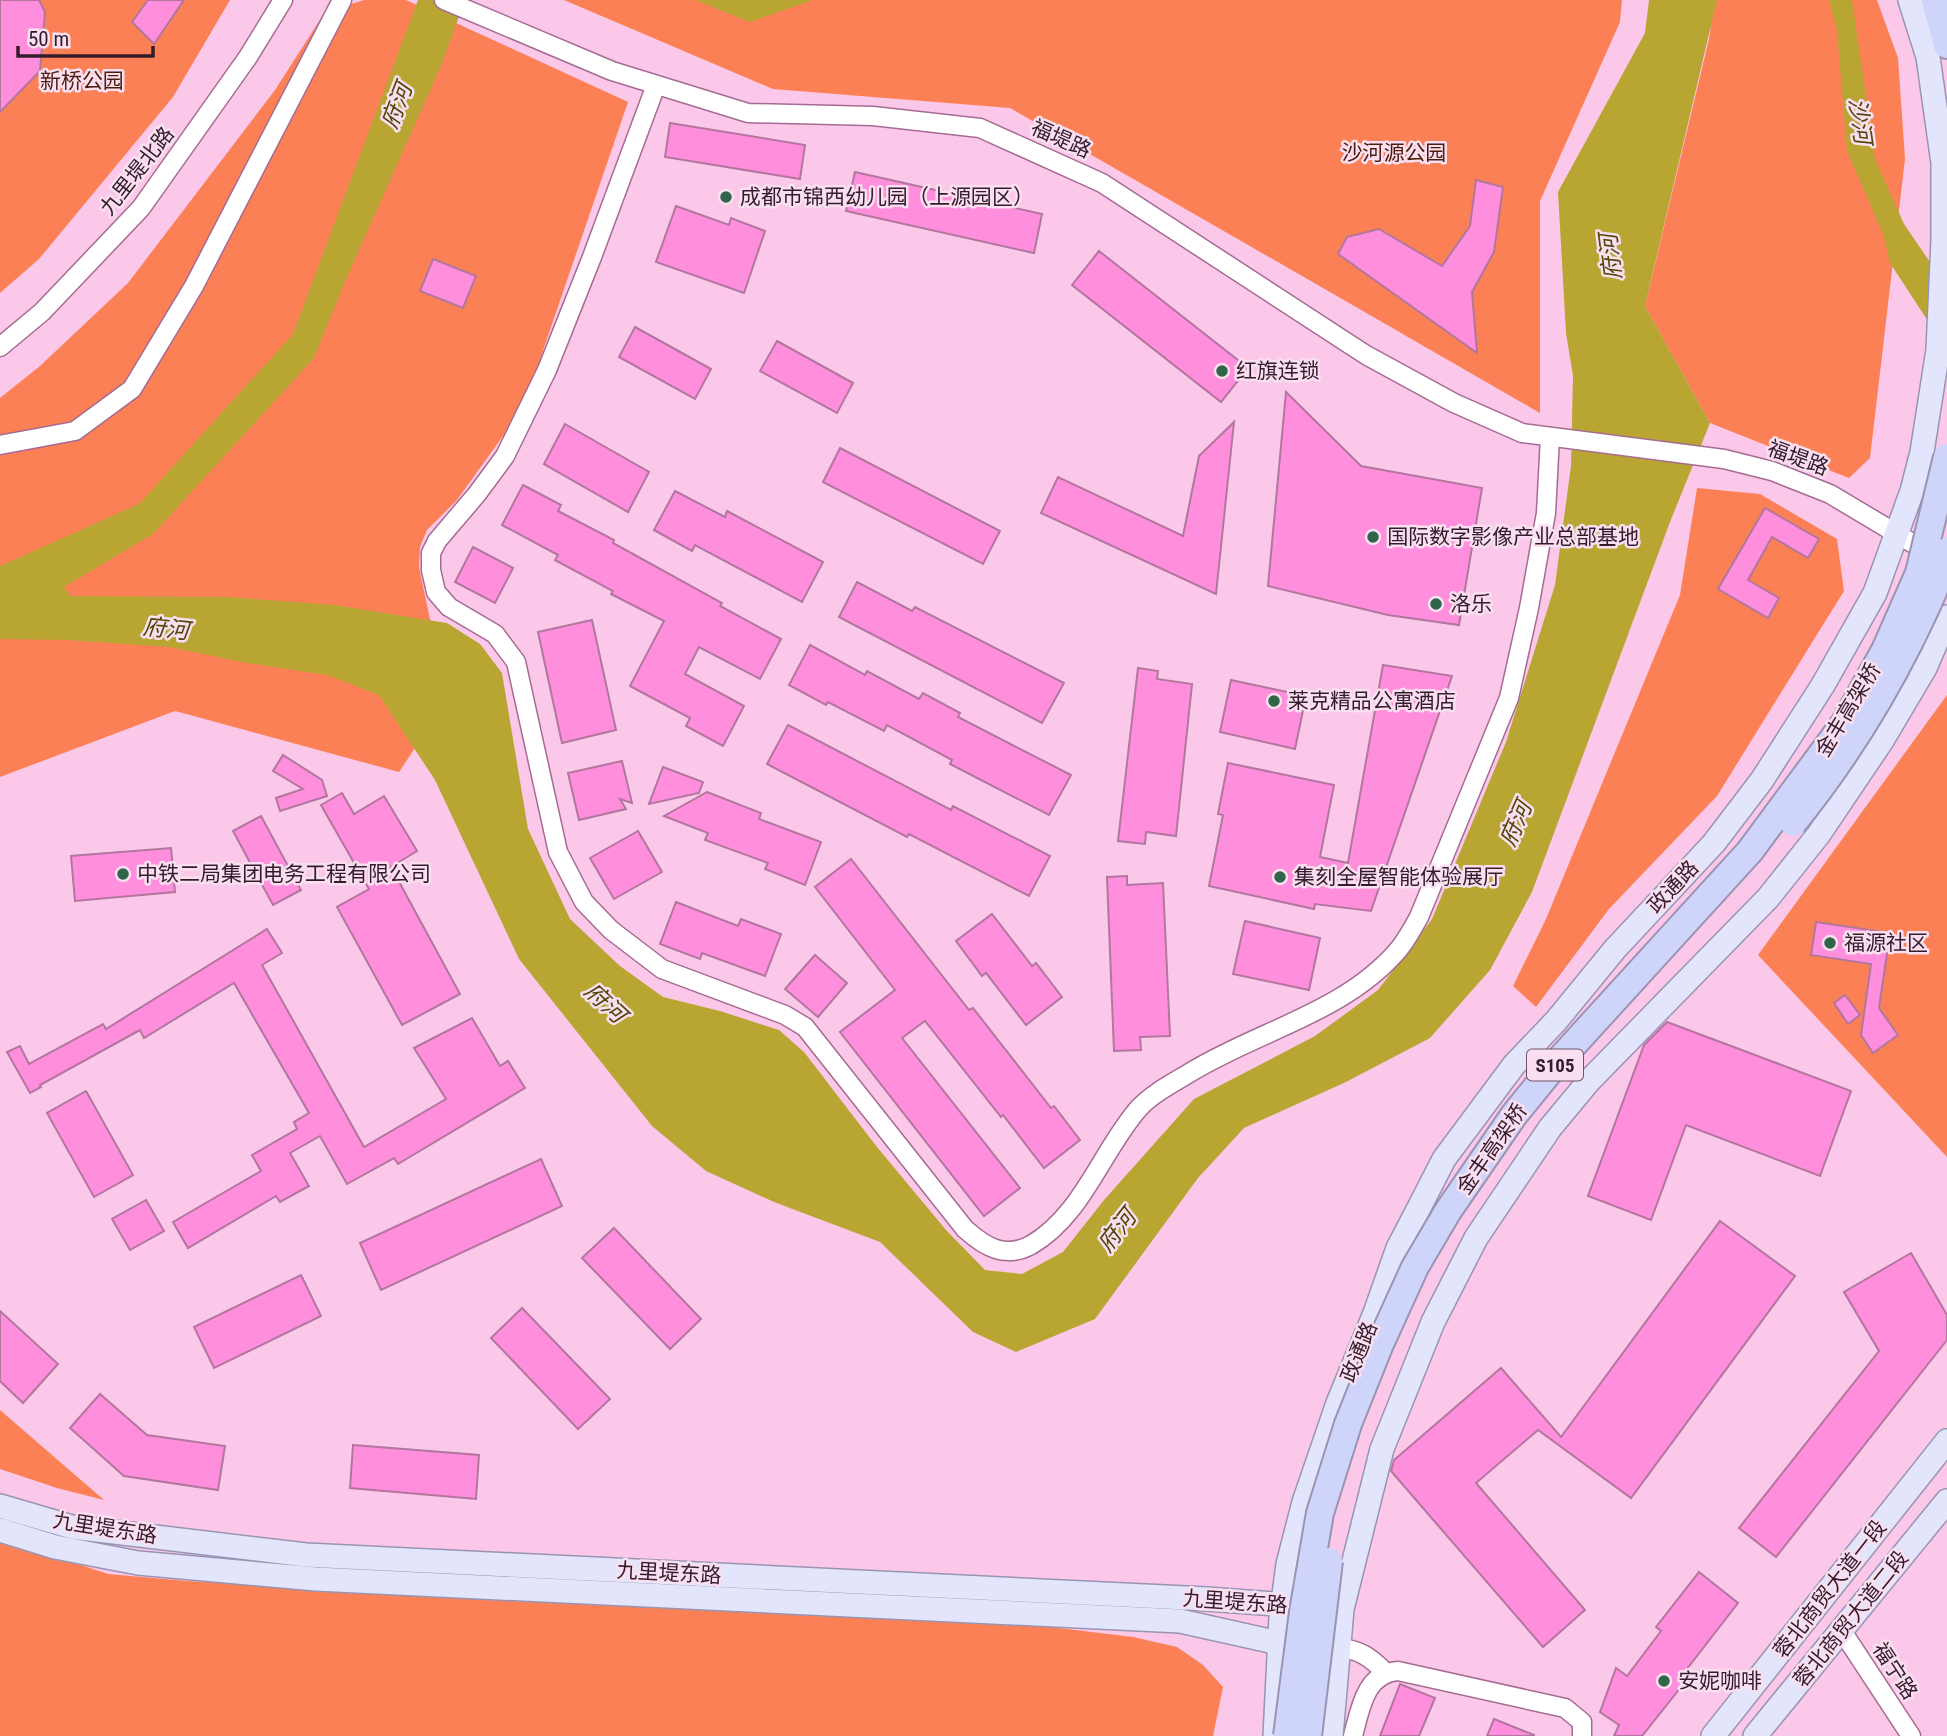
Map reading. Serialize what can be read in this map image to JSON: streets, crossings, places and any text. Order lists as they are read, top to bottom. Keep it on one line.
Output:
{"streets":{"highway":["金丰高架桥","S105"],"main road":["政通路","九里堤东路","蓉北商贸大道一段","蓉北商贸大道二段"],"street":["福堤路","九里堤北路","福宁路"]},"crossings":[["福堤路","政通路"],["政通路","九里堤东路"],["蓉北商贸大道二段","福宁路"]],"water":["府河","沙河"],"parks":["新桥公园","沙河源公园"],"places":["成都市锦西幼儿园（上源园区）","红旗连锁","国际数字影像产业总部基地","洛乐","莱克精品公寓酒店","中铁二局集团电务工程有限公司","集刻全屋智能体验展厅","福源社区","安妮咖啡"],"scale_bar":"50 m"}
